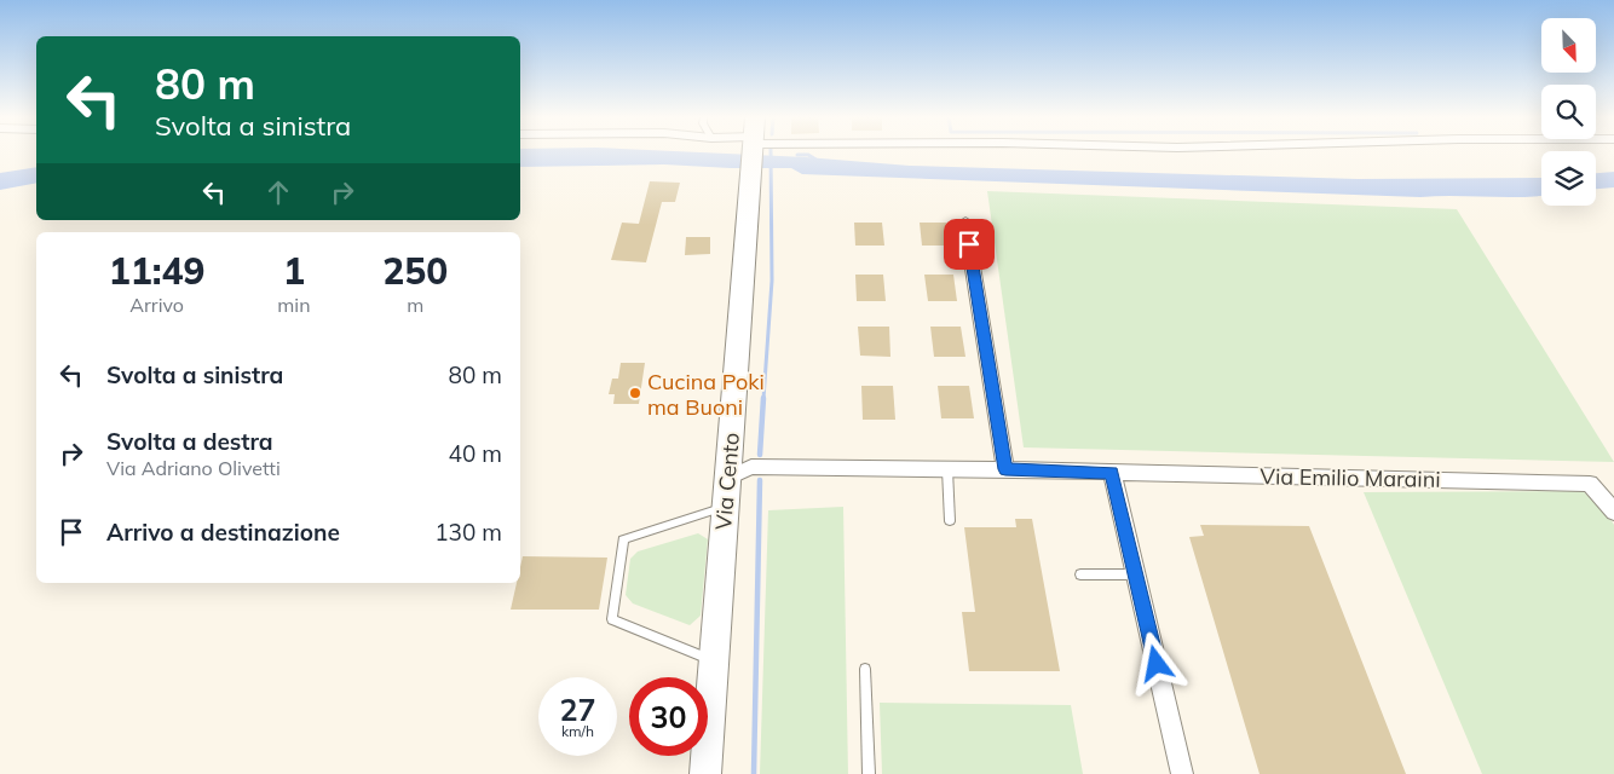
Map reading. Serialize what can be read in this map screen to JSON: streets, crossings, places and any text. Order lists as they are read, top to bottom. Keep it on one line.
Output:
{"streets":{"main road":["Via Cento"],"street":["Via Emilio Maraini"]},"crossings":[["Via Emilio Maraini","Via Cento"]],"places":["Cucina Poki ma Buoni"],"north":"bottom right","page":{"turn":["80 m","Svolta a sinistra"],"eta":["11:49","Arrivo","1","min","250","m"],"list":[{"name":"Svolta a sinistra","value":"80 m"},{"name":"Svolta a destra","note":"Via Adriano Olivetti","value":"40 m"},{"name":"Arrivo a destinazione","value":"130 m"}],"speed":"27 km/h","limit":"30"}}
